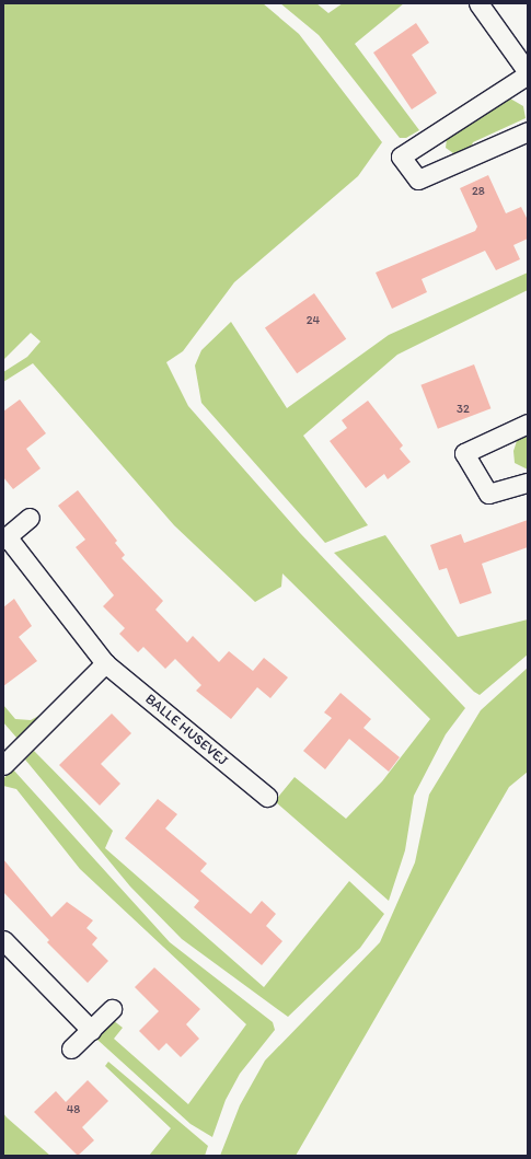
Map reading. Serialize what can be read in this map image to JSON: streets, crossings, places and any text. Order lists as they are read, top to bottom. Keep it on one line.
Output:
{"streets":{"street":["BALLE HUSEVEJ"]},"house_numbers":["28","24","32","48"]}
